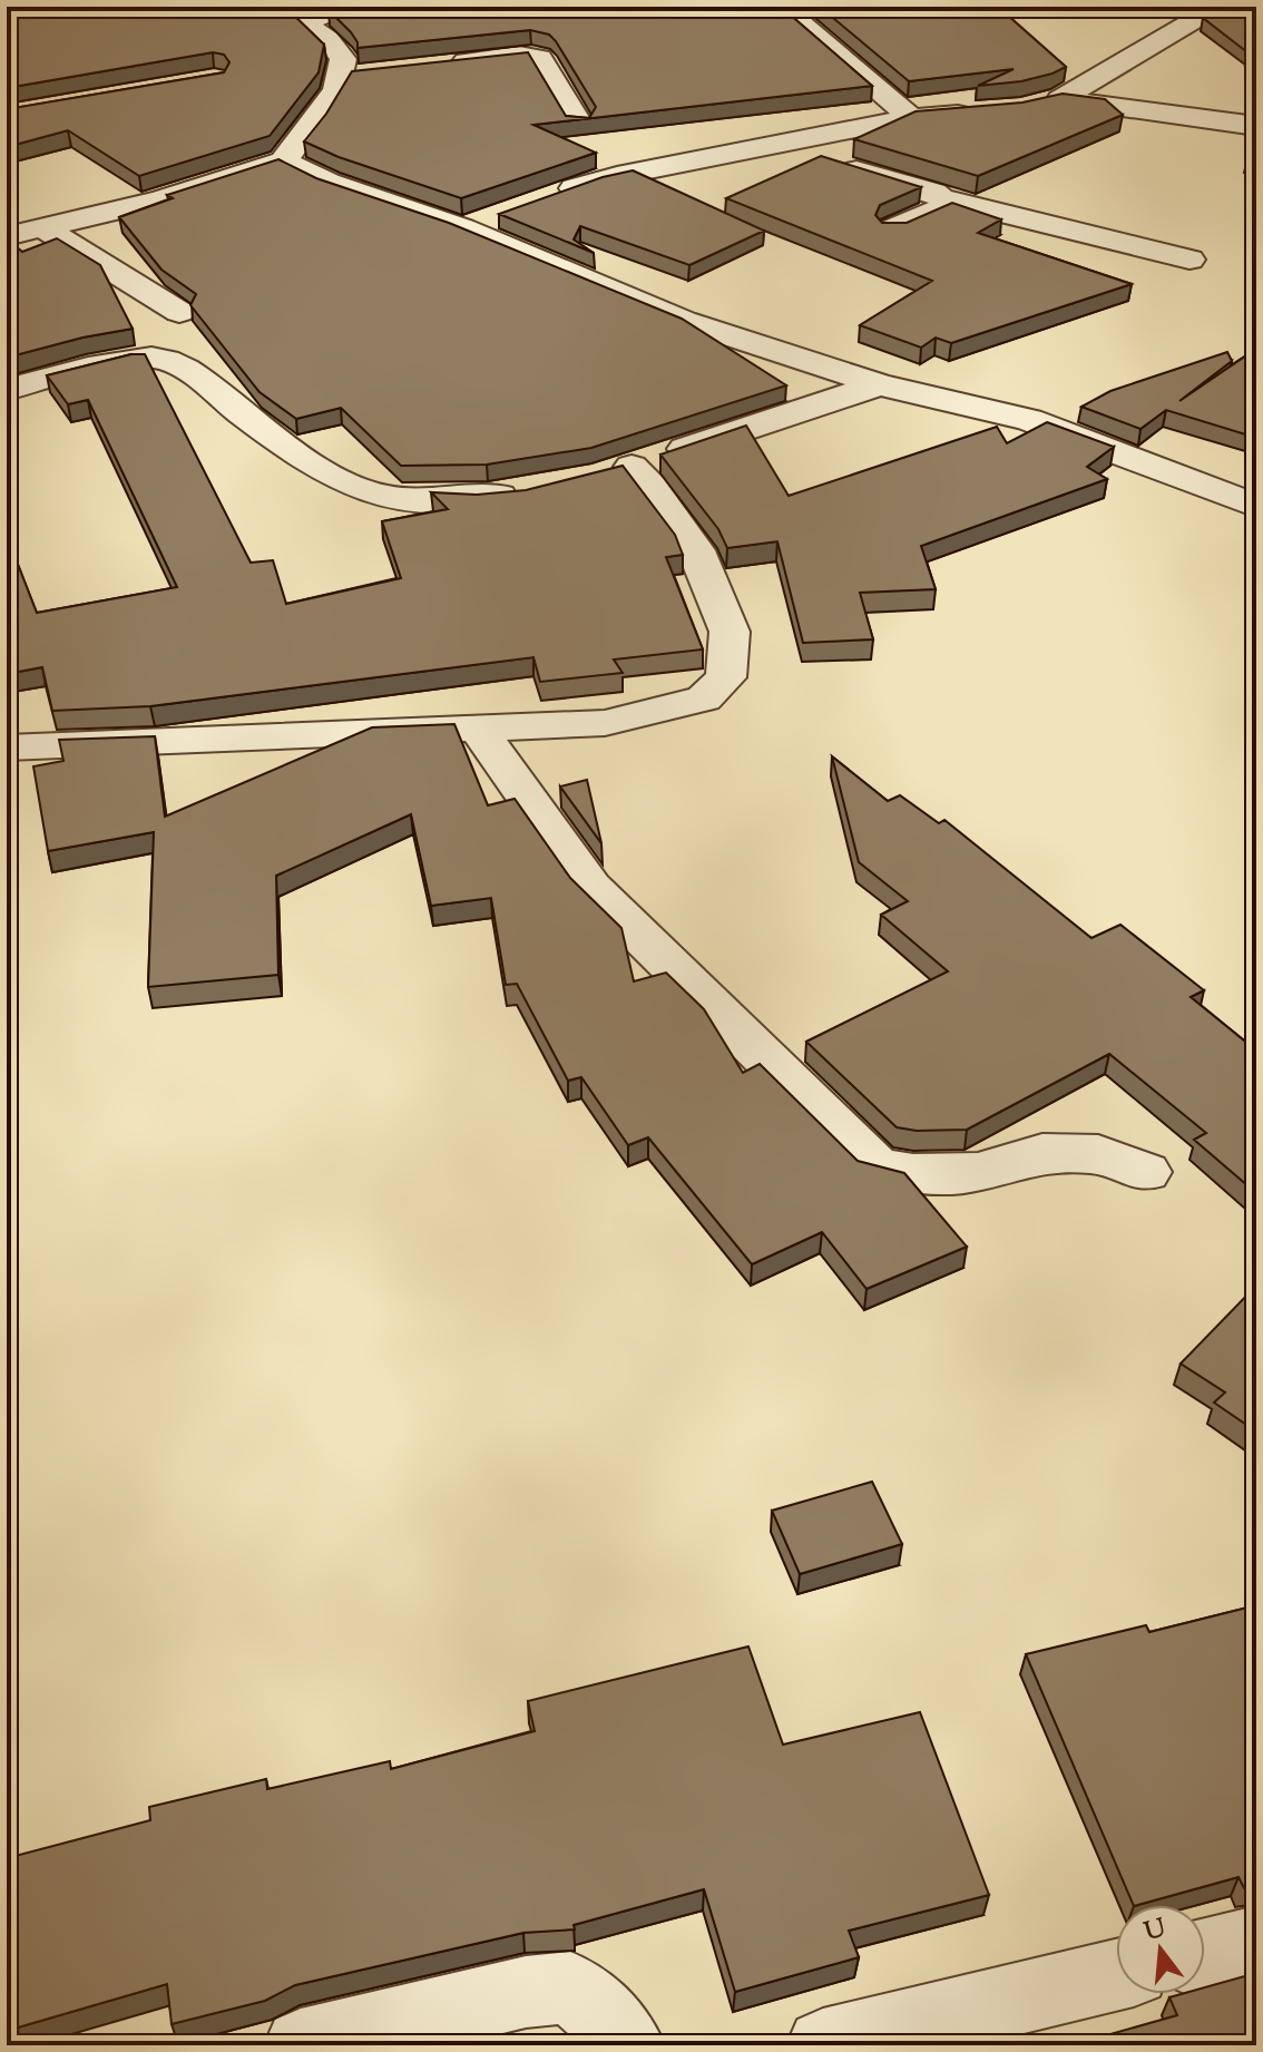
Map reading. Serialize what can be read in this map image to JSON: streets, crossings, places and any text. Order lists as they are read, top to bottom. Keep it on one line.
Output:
{"north":"top"}
